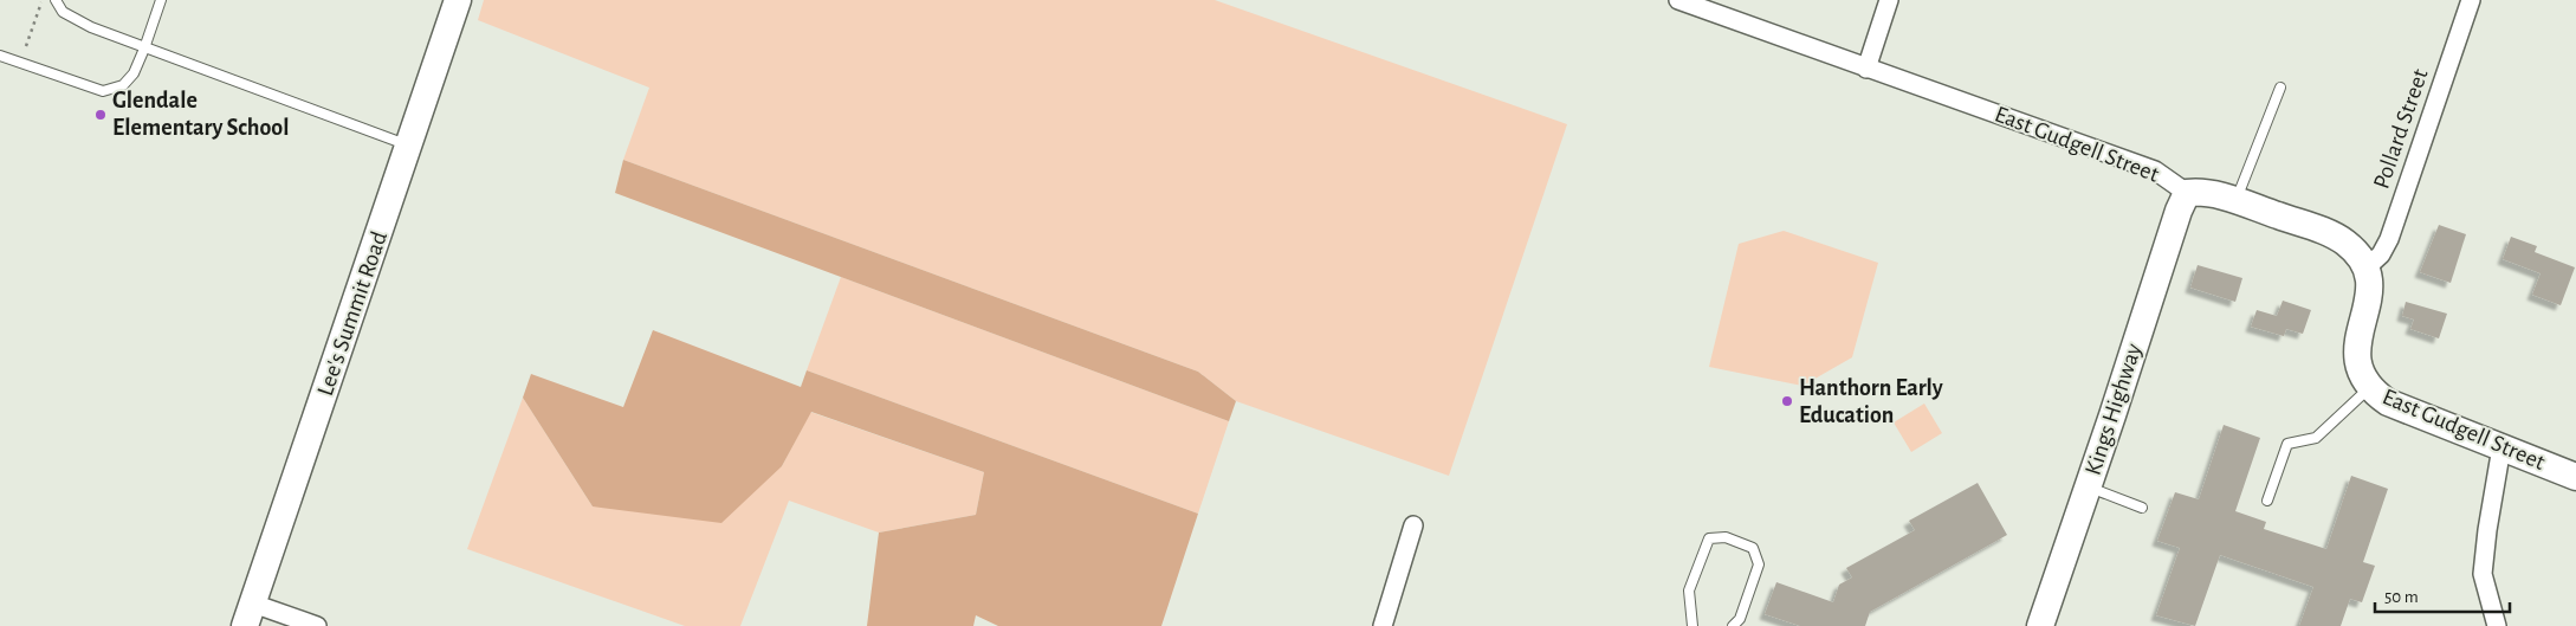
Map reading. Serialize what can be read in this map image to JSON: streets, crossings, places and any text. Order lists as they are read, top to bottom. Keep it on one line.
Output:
{"streets":{"street":["Pollard Street","East Gudgell Street","Lee's Summit Road","Kings Highway"]},"crossings":[["Pollard Street","East Gudgell Street"],["East Gudgell Street","Kings Highway"]],"places":["Glendale Elementary School","Hanthorn Early Education"],"scale_bar":"50 m"}
